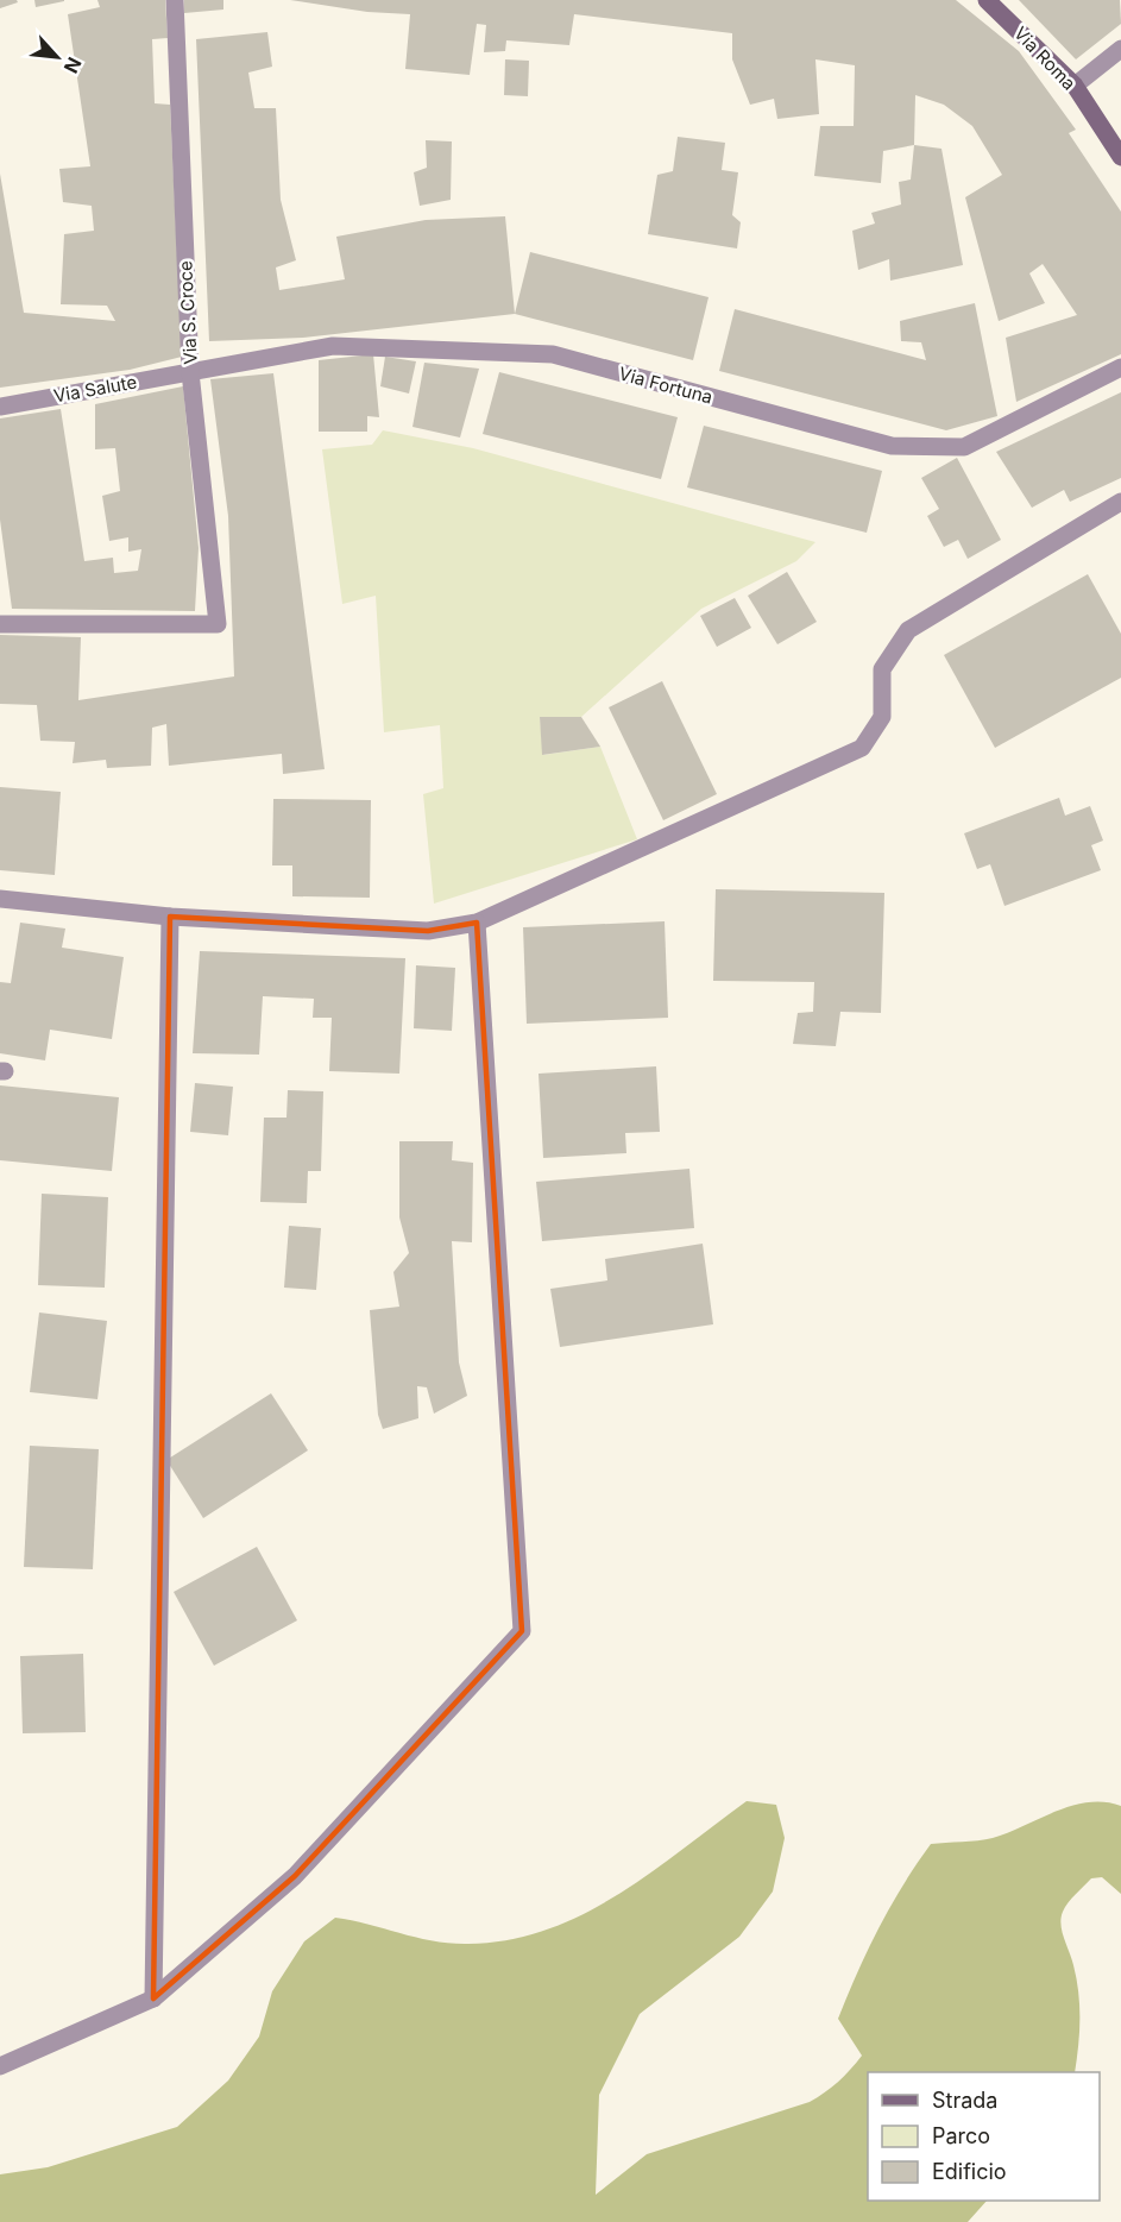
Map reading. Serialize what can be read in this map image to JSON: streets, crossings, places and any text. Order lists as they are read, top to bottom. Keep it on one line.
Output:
{"streets":{"street":["Via Roma","Via S. Croce","Via Fortuna","Via Salute"]},"crossings":[["Via S. Croce","Via Fortuna"],["Via S. Croce","Via Salute"],["Via Fortuna","Via Salute"]],"legend":["Strada","Parco","Edificio"],"north":"bottom right"}
